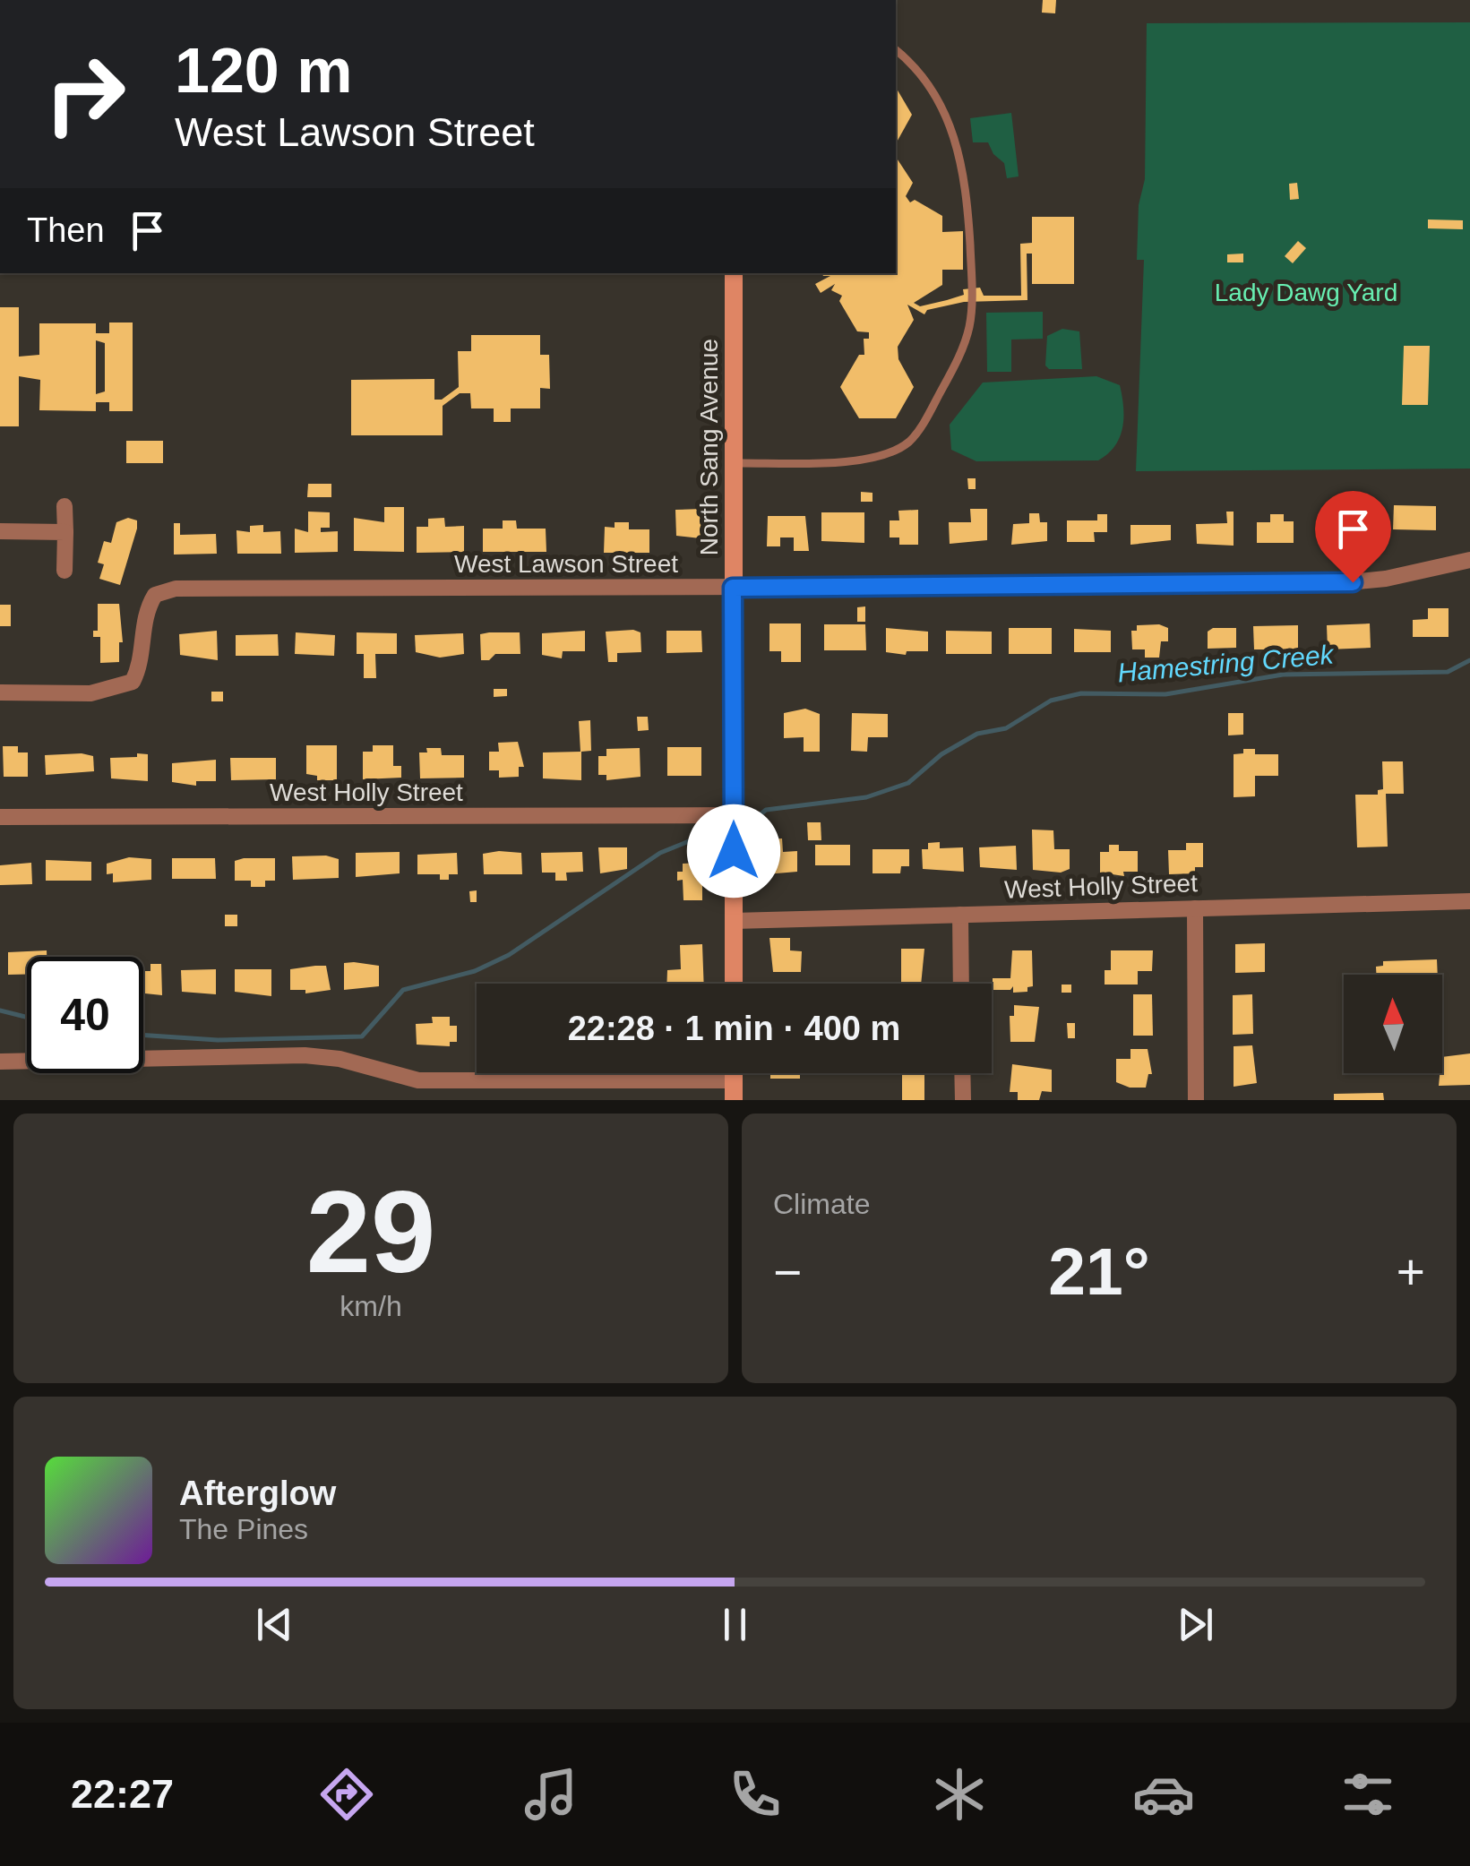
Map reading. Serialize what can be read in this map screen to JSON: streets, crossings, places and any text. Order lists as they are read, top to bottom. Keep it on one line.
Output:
{"streets":{"street":["North Sang Avenue","West Lawson Street","West Holly Street"]},"crossings":[["North Sang Avenue","West Lawson Street"],["North Sang Avenue","West Holly Street"]],"water":["Hamestring Creek"],"parks":["Lady Dawg Yard"],"north":"top","page":{"turn":["120 m","West Lawson Street"],"then":"Then","limit":"40","trip":"22:28 · 1 min · 400 m","tile":[["29","km/h"],"Climate"],"heat":["−","21°","+"],"song":["Afterglow","The Pines"],"tabs":"22:27"}}
